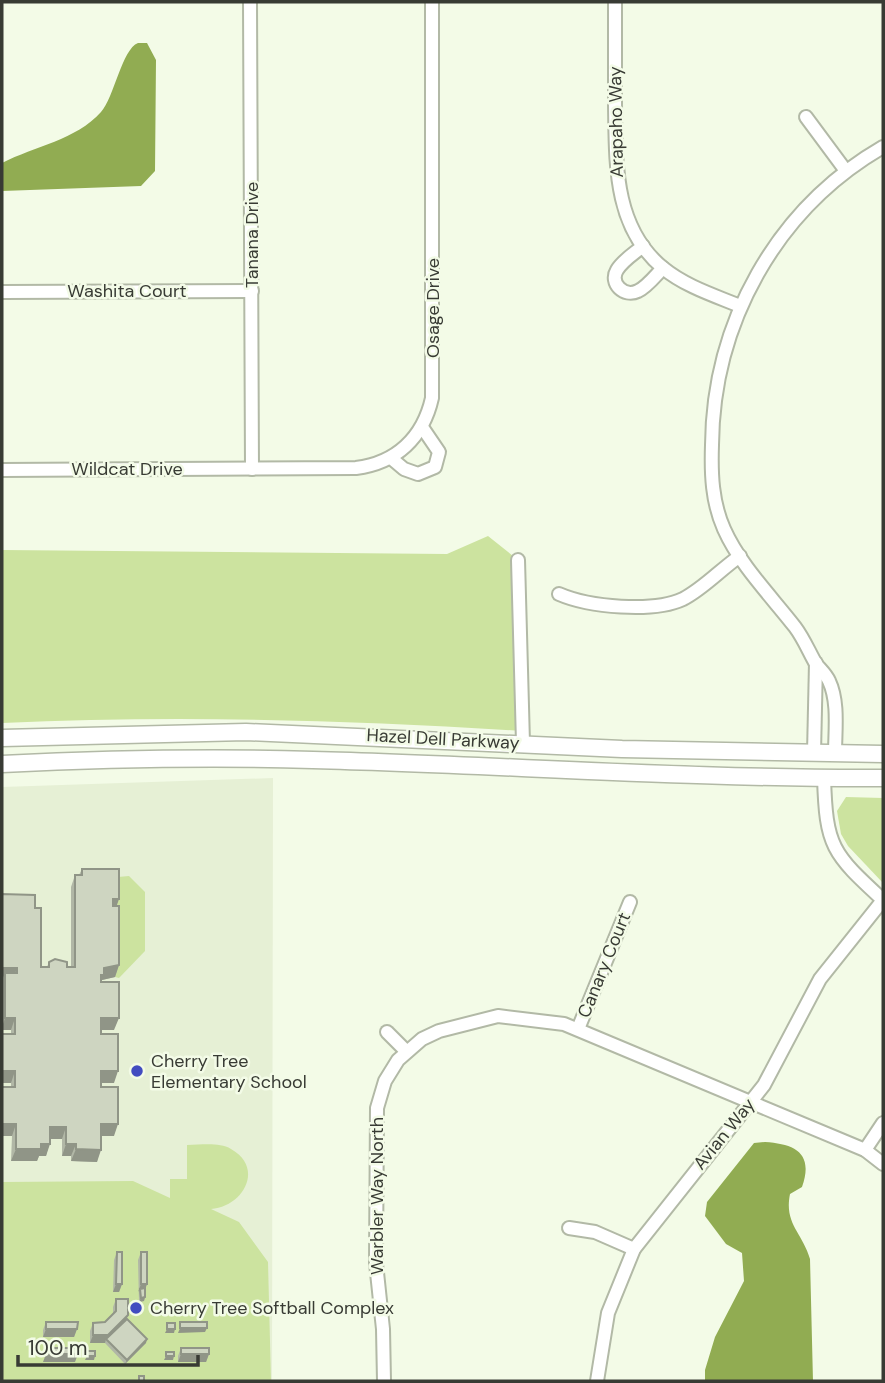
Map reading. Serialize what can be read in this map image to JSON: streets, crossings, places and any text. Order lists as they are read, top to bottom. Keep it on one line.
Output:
{"streets":{"main road":["Hazel Dell Parkway"],"street":["Arapaho Way","Tanana Drive","Washita Court","Osage Drive","Wildcat Drive","Canary Court","Avian Way","Warbler Way North"]},"crossings":[["Tanana Drive","Washita Court"],["Tanana Drive","Osage Drive"],["Tanana Drive","Wildcat Drive"],["Osage Drive","Wildcat Drive"],["Canary Court","Warbler Way North"],["Avian Way","Warbler Way North"]],"places":["Cherry Tree Elementary School","Cherry Tree Softball Complex"],"scale_bar":"100 m"}
